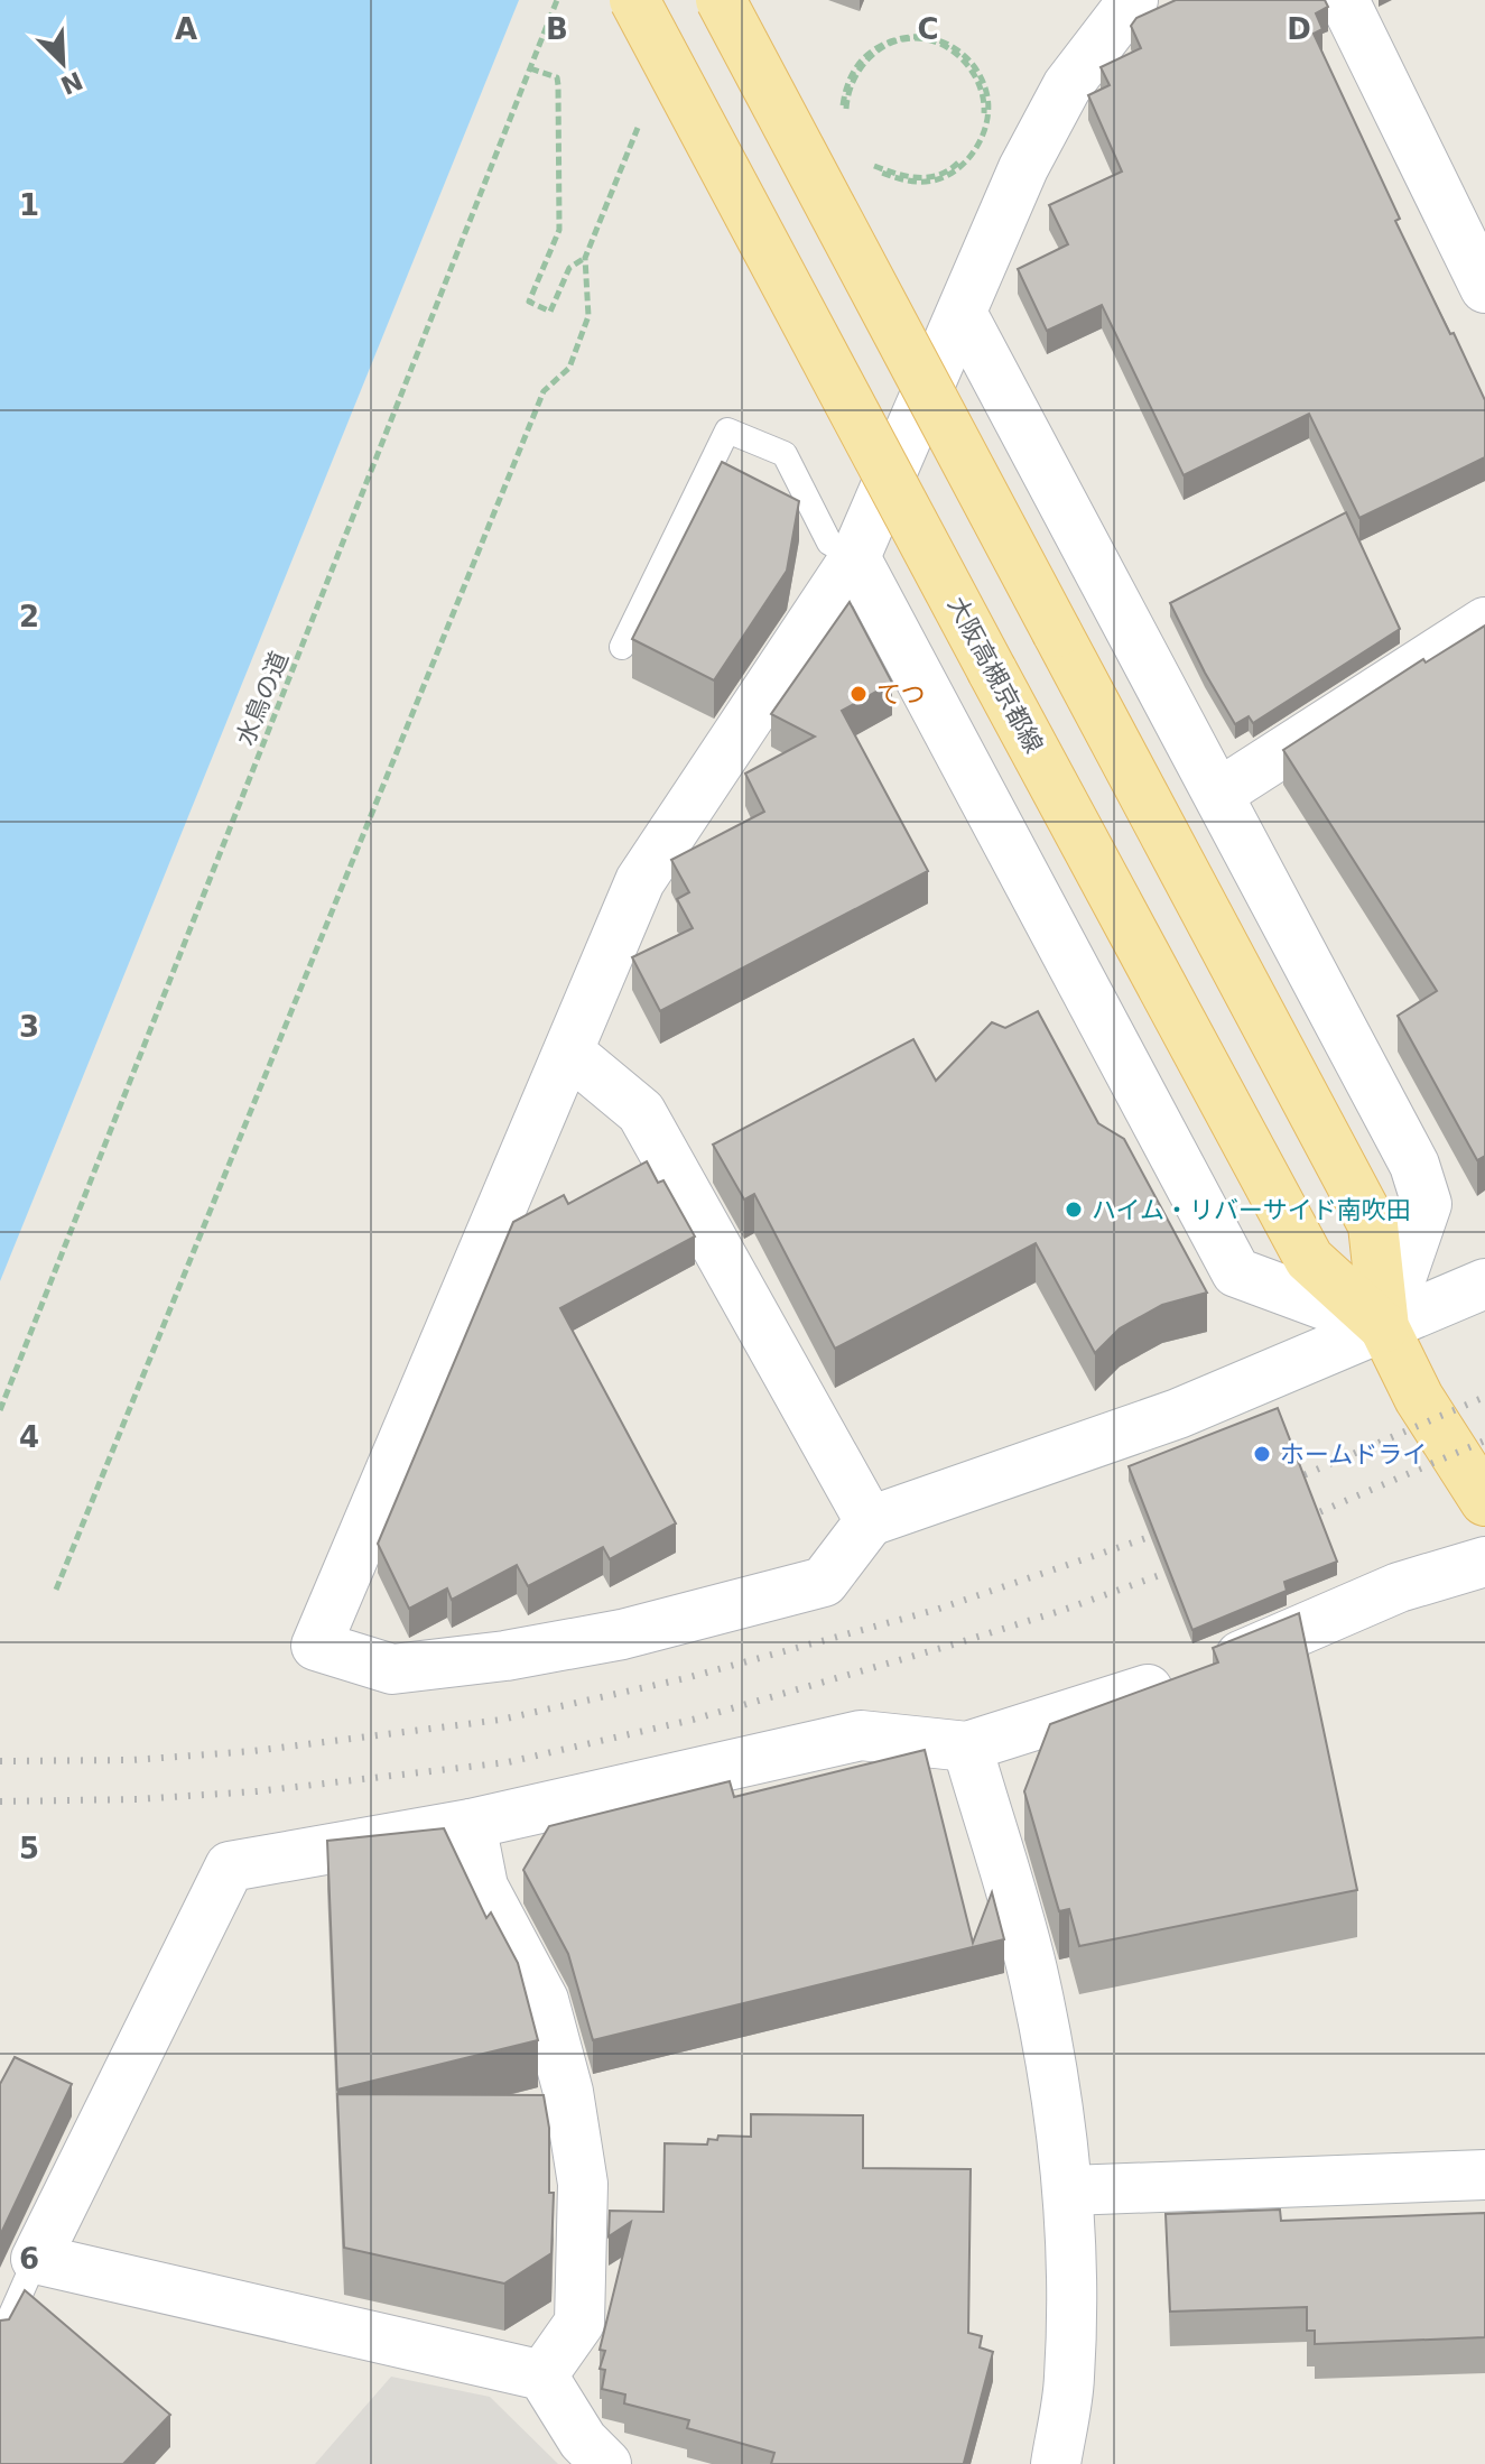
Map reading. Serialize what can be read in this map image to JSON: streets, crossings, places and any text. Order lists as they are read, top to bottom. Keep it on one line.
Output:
{"streets":{"main road":["大阪高槻京都線"],"path":["水鳥の道"]},"places":["てつ","ハイム・リバーサイド南吹田","ホームドライ"],"north":"bottom right","grid":{"columns":["A","B","C","D"],"rows":["1","2","3","4","5","6"]}}
